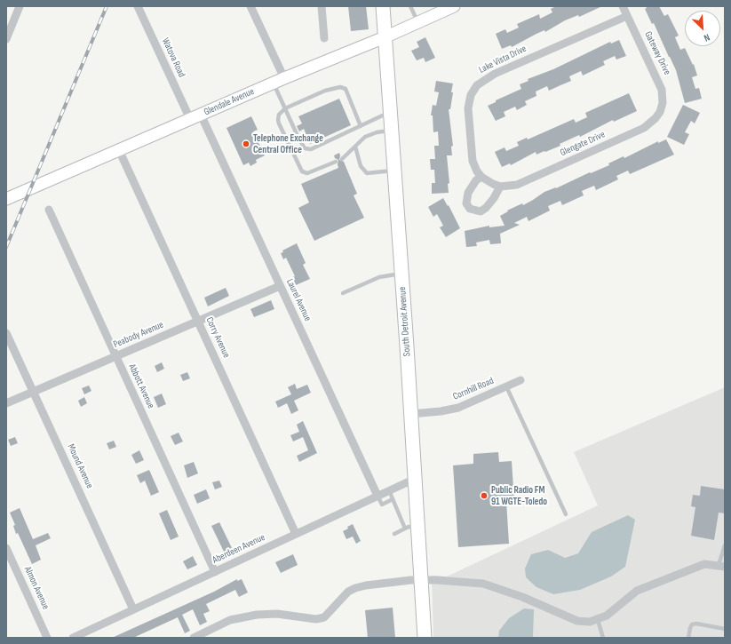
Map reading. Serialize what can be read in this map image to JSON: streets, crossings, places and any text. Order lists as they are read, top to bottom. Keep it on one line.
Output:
{"streets":{"main road":["Glendale Avenue","South Detroit Avenue"],"street":["Gateway Drive","Watova Road","Lake Vista Drive","Glengate Drive","Laurel Avenue","Peabody Avenue","Corry Avenue","Abbott Avenue","Cornhill Road","Mound Avenue","Aberdeen Avenue","Almon Avenue"]},"crossings":[["Gateway Drive","Lake Vista Drive"],["Gateway Drive","Glengate Drive"],["Watova Road","Glendale Avenue"],["Watova Road","Laurel Avenue"],["Glendale Avenue","Laurel Avenue"],["Glendale Avenue","South Detroit Avenue"],["Glendale Avenue","Corry Avenue"],["Laurel Avenue","Peabody Avenue"],["Laurel Avenue","Aberdeen Avenue"],["South Detroit Avenue","Cornhill Road"],["South Detroit Avenue","Aberdeen Avenue"],["Peabody Avenue","Corry Avenue"],["Peabody Avenue","Abbott Avenue"],["Peabody Avenue","Mound Avenue"],["Corry Avenue","Aberdeen Avenue"],["Abbott Avenue","Aberdeen Avenue"],["Mound Avenue","Aberdeen Avenue"]],"places":["Telephone Exchange Central Office","Public Radio FM 91 WGTE-Toledo"],"north":"bottom right"}
